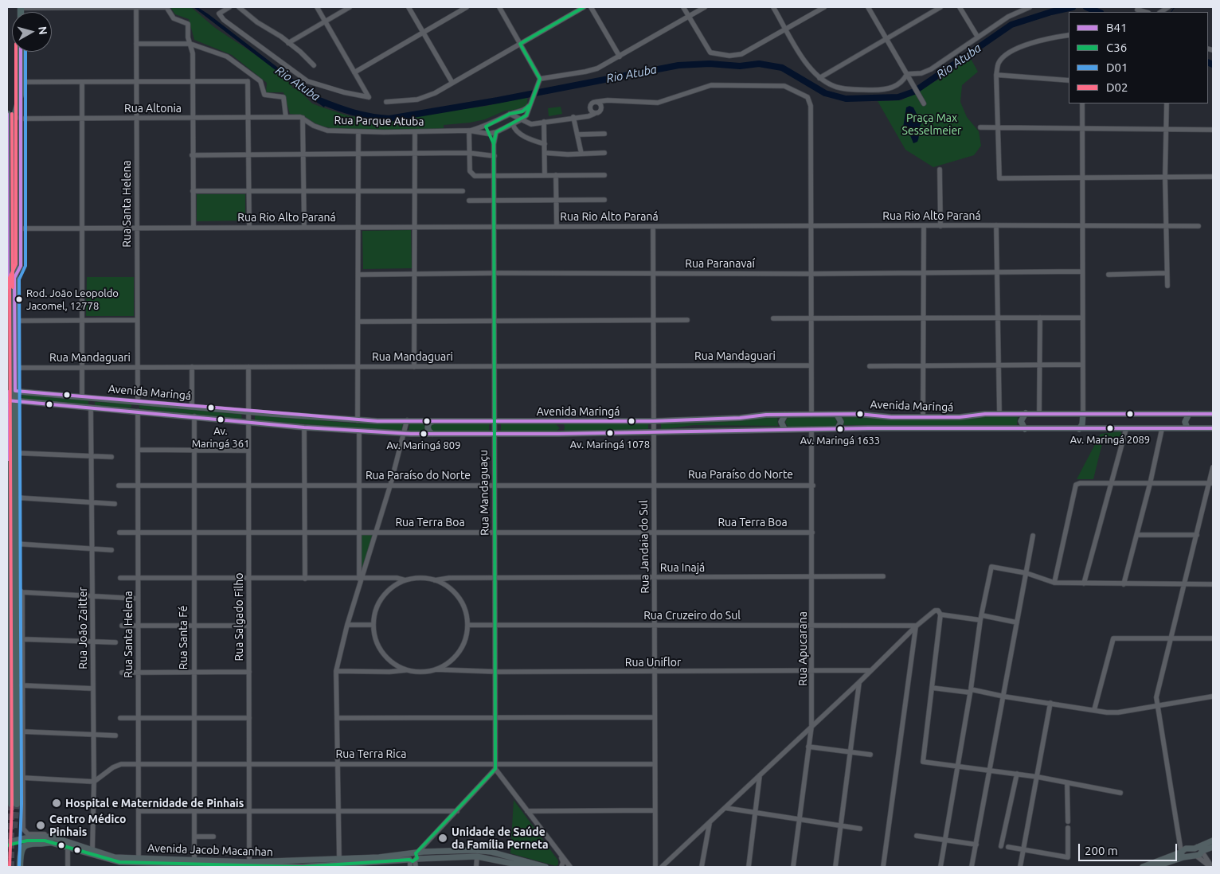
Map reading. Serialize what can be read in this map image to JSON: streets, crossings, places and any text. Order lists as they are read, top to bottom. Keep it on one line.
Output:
{"streets":{"main road":["Avenida Maringá","Avenida Jacob Macanhan"],"street":["Rua Altonia","Rua Parque Atuba","Rua Santa Helena","Rua Rio Alto Paraná","Rua Paranavaí","Rua Mandaguari","Rua Paraíso do Norte","Rua Mandaguaçu","Rua Terra Boa","Rua Jandaia do Sul","Rua Inajá","Rua Cruzeiro do Sul","Rua Salgado Filho","Rua João Zaitter","Rua Santa Fé","Rua Apucarana","Rua Uniflor","Rua Terra Rica"]},"crossings":[["Rua Altonia","Rua Santa Helena"],["Rua Santa Helena","Rua Rio Alto Paraná"],["Rua Santa Helena","Rua Mandaguari"],["Rua Santa Helena","Avenida Maringá"],["Rua Santa Helena","Rua Paraíso do Norte"],["Rua Santa Helena","Rua Terra Boa"],["Rua Santa Helena","Rua Terra Rica"],["Rua Santa Helena","Avenida Jacob Macanhan"],["Rua Rio Alto Paraná","Rua Mandaguaçu"],["Rua Rio Alto Paraná","Rua Jandaia do Sul"],["Rua Paranavaí","Rua Mandaguaçu"],["Rua Paranavaí","Rua Jandaia do Sul"],["Rua Mandaguari","Rua Mandaguaçu"],["Rua Mandaguari","Rua Jandaia do Sul"],["Rua Mandaguari","Rua Salgado Filho"],["Avenida Maringá","Rua Mandaguaçu"],["Avenida Maringá","Rua Jandaia do Sul"],["Avenida Maringá","Rua Salgado Filho"],["Avenida Maringá","Rua João Zaitter"],["Avenida Maringá","Rua Santa Fé"],["Avenida Maringá","Rua Apucarana"],["Rua Paraíso do Norte","Rua Mandaguaçu"],["Rua Paraíso do Norte","Rua Jandaia do Sul"],["Rua Paraíso do Norte","Rua Salgado Filho"],["Rua Paraíso do Norte","Rua Santa Fé"],["Rua Paraíso do Norte","Rua Apucarana"],["Rua Mandaguaçu","Rua Terra Boa"],["Rua Mandaguaçu","Rua Inajá"],["Rua Mandaguaçu","Rua Cruzeiro do Sul"],["Rua Mandaguaçu","Rua Uniflor"],["Rua Mandaguaçu","Rua Terra Rica"],["Rua Terra Boa","Rua Jandaia do Sul"],["Rua Terra Boa","Rua Salgado Filho"],["Rua Terra Boa","Rua Santa Fé"],["Rua Terra Boa","Rua Apucarana"],["Rua Jandaia do Sul","Rua Inajá"],["Rua Jandaia do Sul","Rua Cruzeiro do Sul"],["Rua Jandaia do Sul","Rua Uniflor"],["Rua Jandaia do Sul","Rua Terra Rica"],["Rua Inajá","Rua Cruzeiro do Sul"],["Rua Inajá","Rua Apucarana"],["Rua Inajá","Rua Uniflor"],["Rua Cruzeiro do Sul","Rua Apucarana"],["Rua Cruzeiro do Sul","Rua Uniflor"],["Rua Salgado Filho","Rua Terra Rica"],["Rua Salgado Filho","Avenida Jacob Macanhan"],["Rua João Zaitter","Rua Terra Rica"],["Rua João Zaitter","Avenida Jacob Macanhan"],["Rua Santa Fé","Rua Terra Rica"],["Rua Santa Fé","Avenida Jacob Macanhan"],["Rua Apucarana","Rua Uniflor"]],"water":["Rio Atuba"],"parks":["Praça Max Sesselmeier"],"places":["Rod. João Leopoldo Jacomel, 12778","Av. Maringá 361","Av. Maringá 2089","Av. Maringá 1633","Av. Maringá 1078","Av. Maringá 809","Hospital e Maternidade de Pinhais","Centro Médico Pinhais","Unidade de Saúde da Família Perneta"],"lines":["transit line C36","transit line B41","transit line D01","transit line D02"],"legend":["B41","C36","D01","D02"],"scale_bar":"200 m","north":"right"}
